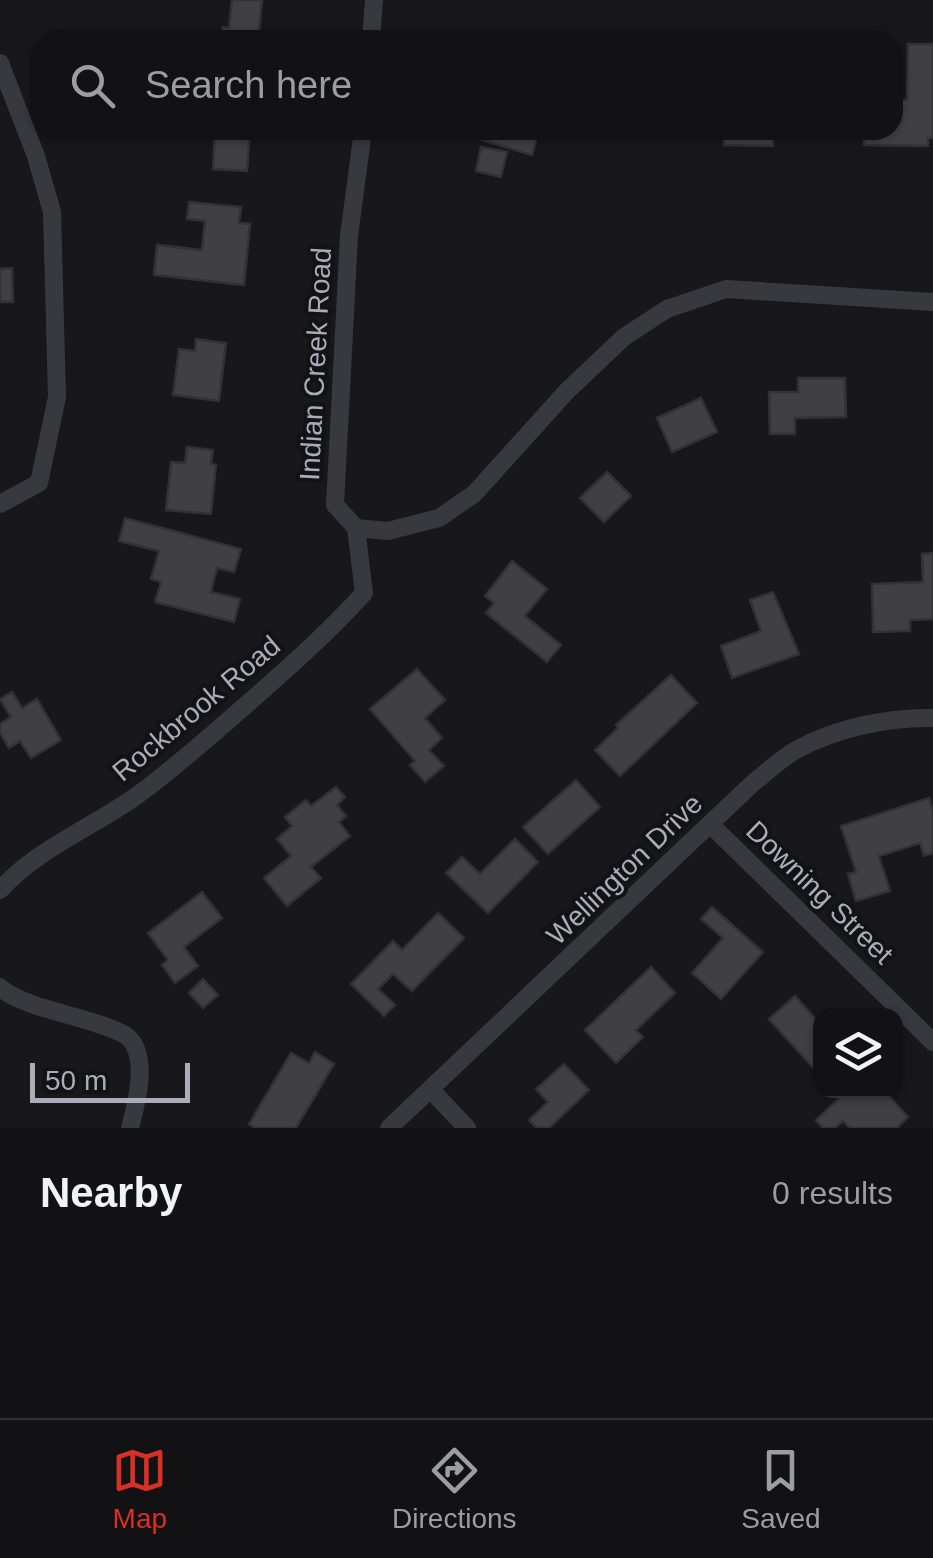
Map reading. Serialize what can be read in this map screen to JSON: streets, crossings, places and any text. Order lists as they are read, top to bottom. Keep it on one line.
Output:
{"streets":{"street":["Indian Creek Road","Rockbrook Road","Wellington Drive","Downing Street"]},"crossings":[["Indian Creek Road","Rockbrook Road"],["Wellington Drive","Downing Street"]],"scale_bar":"50 m","page":{"search":"Search here","scale":"50 m","heading":["Nearby","0 results"],"nav":["Map","Directions","Saved"]}}
